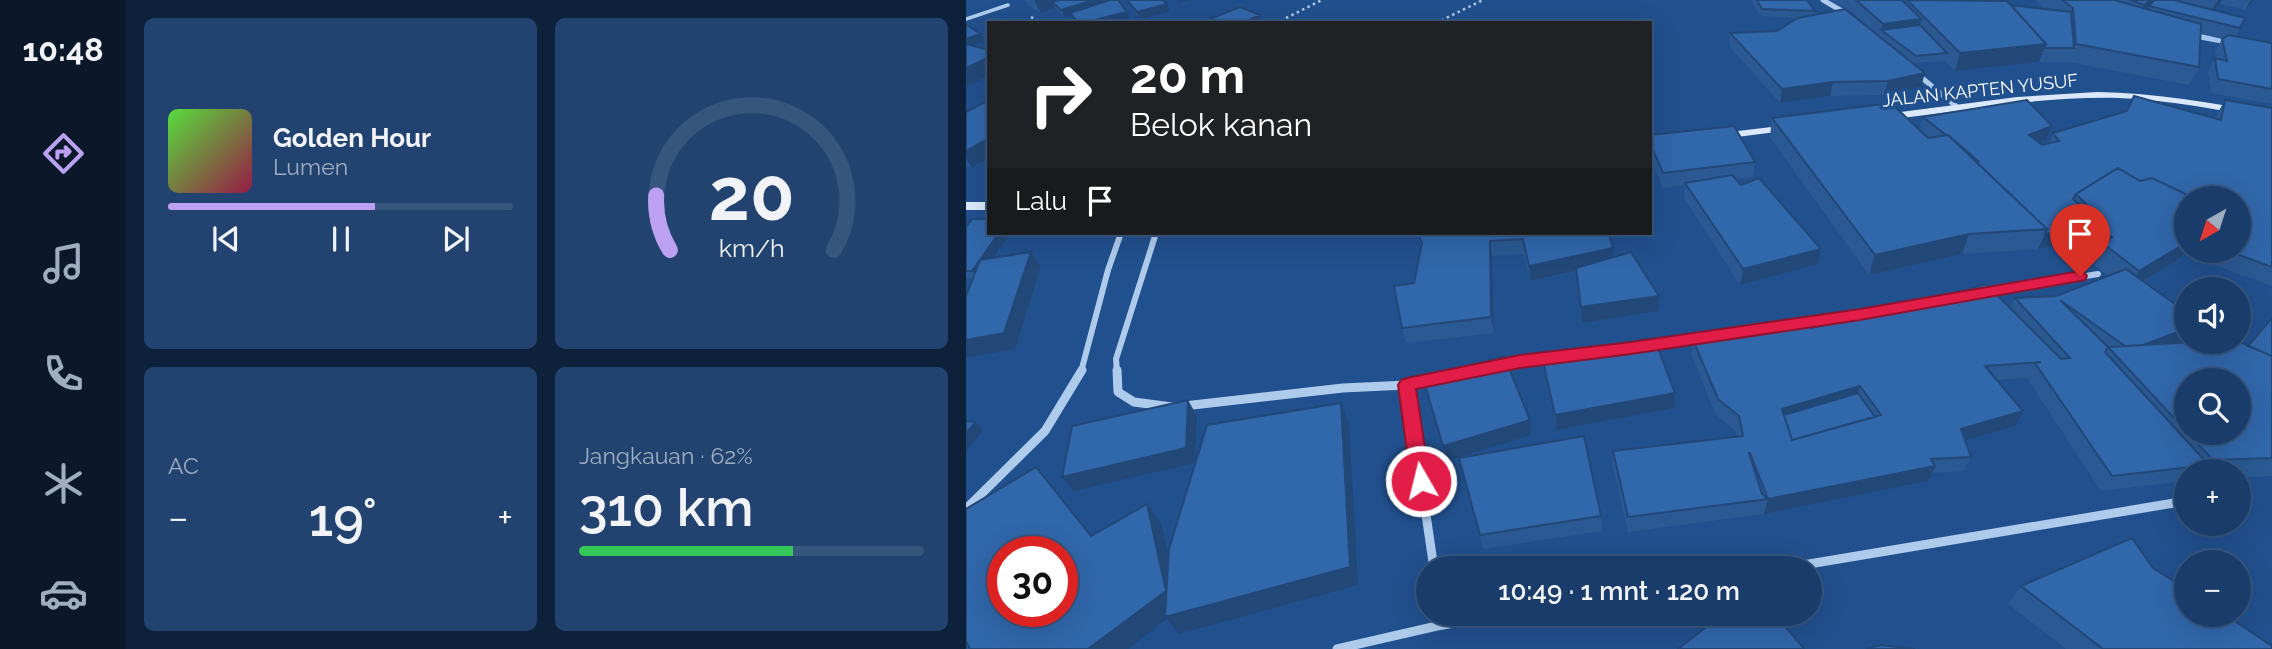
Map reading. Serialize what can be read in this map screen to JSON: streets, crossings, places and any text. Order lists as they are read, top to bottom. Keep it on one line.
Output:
{"streets":{"main road":["JALAN KAPTEN YUSUF"]},"north":"bottom left","page":{"tabs":"10:48","turn":["20 m","Belok kanan"],"song":["Golden Hour","Lumen"],"then":"Lalu","map_buttons":["+","−"],"tile":["AC",["Jangkauan · 62%","310 km"]],"heat":["−","19°","+"],"limit":"30","trip":"10:49 · 1 mnt · 120 m","gauge":["20","km/h"]}}
